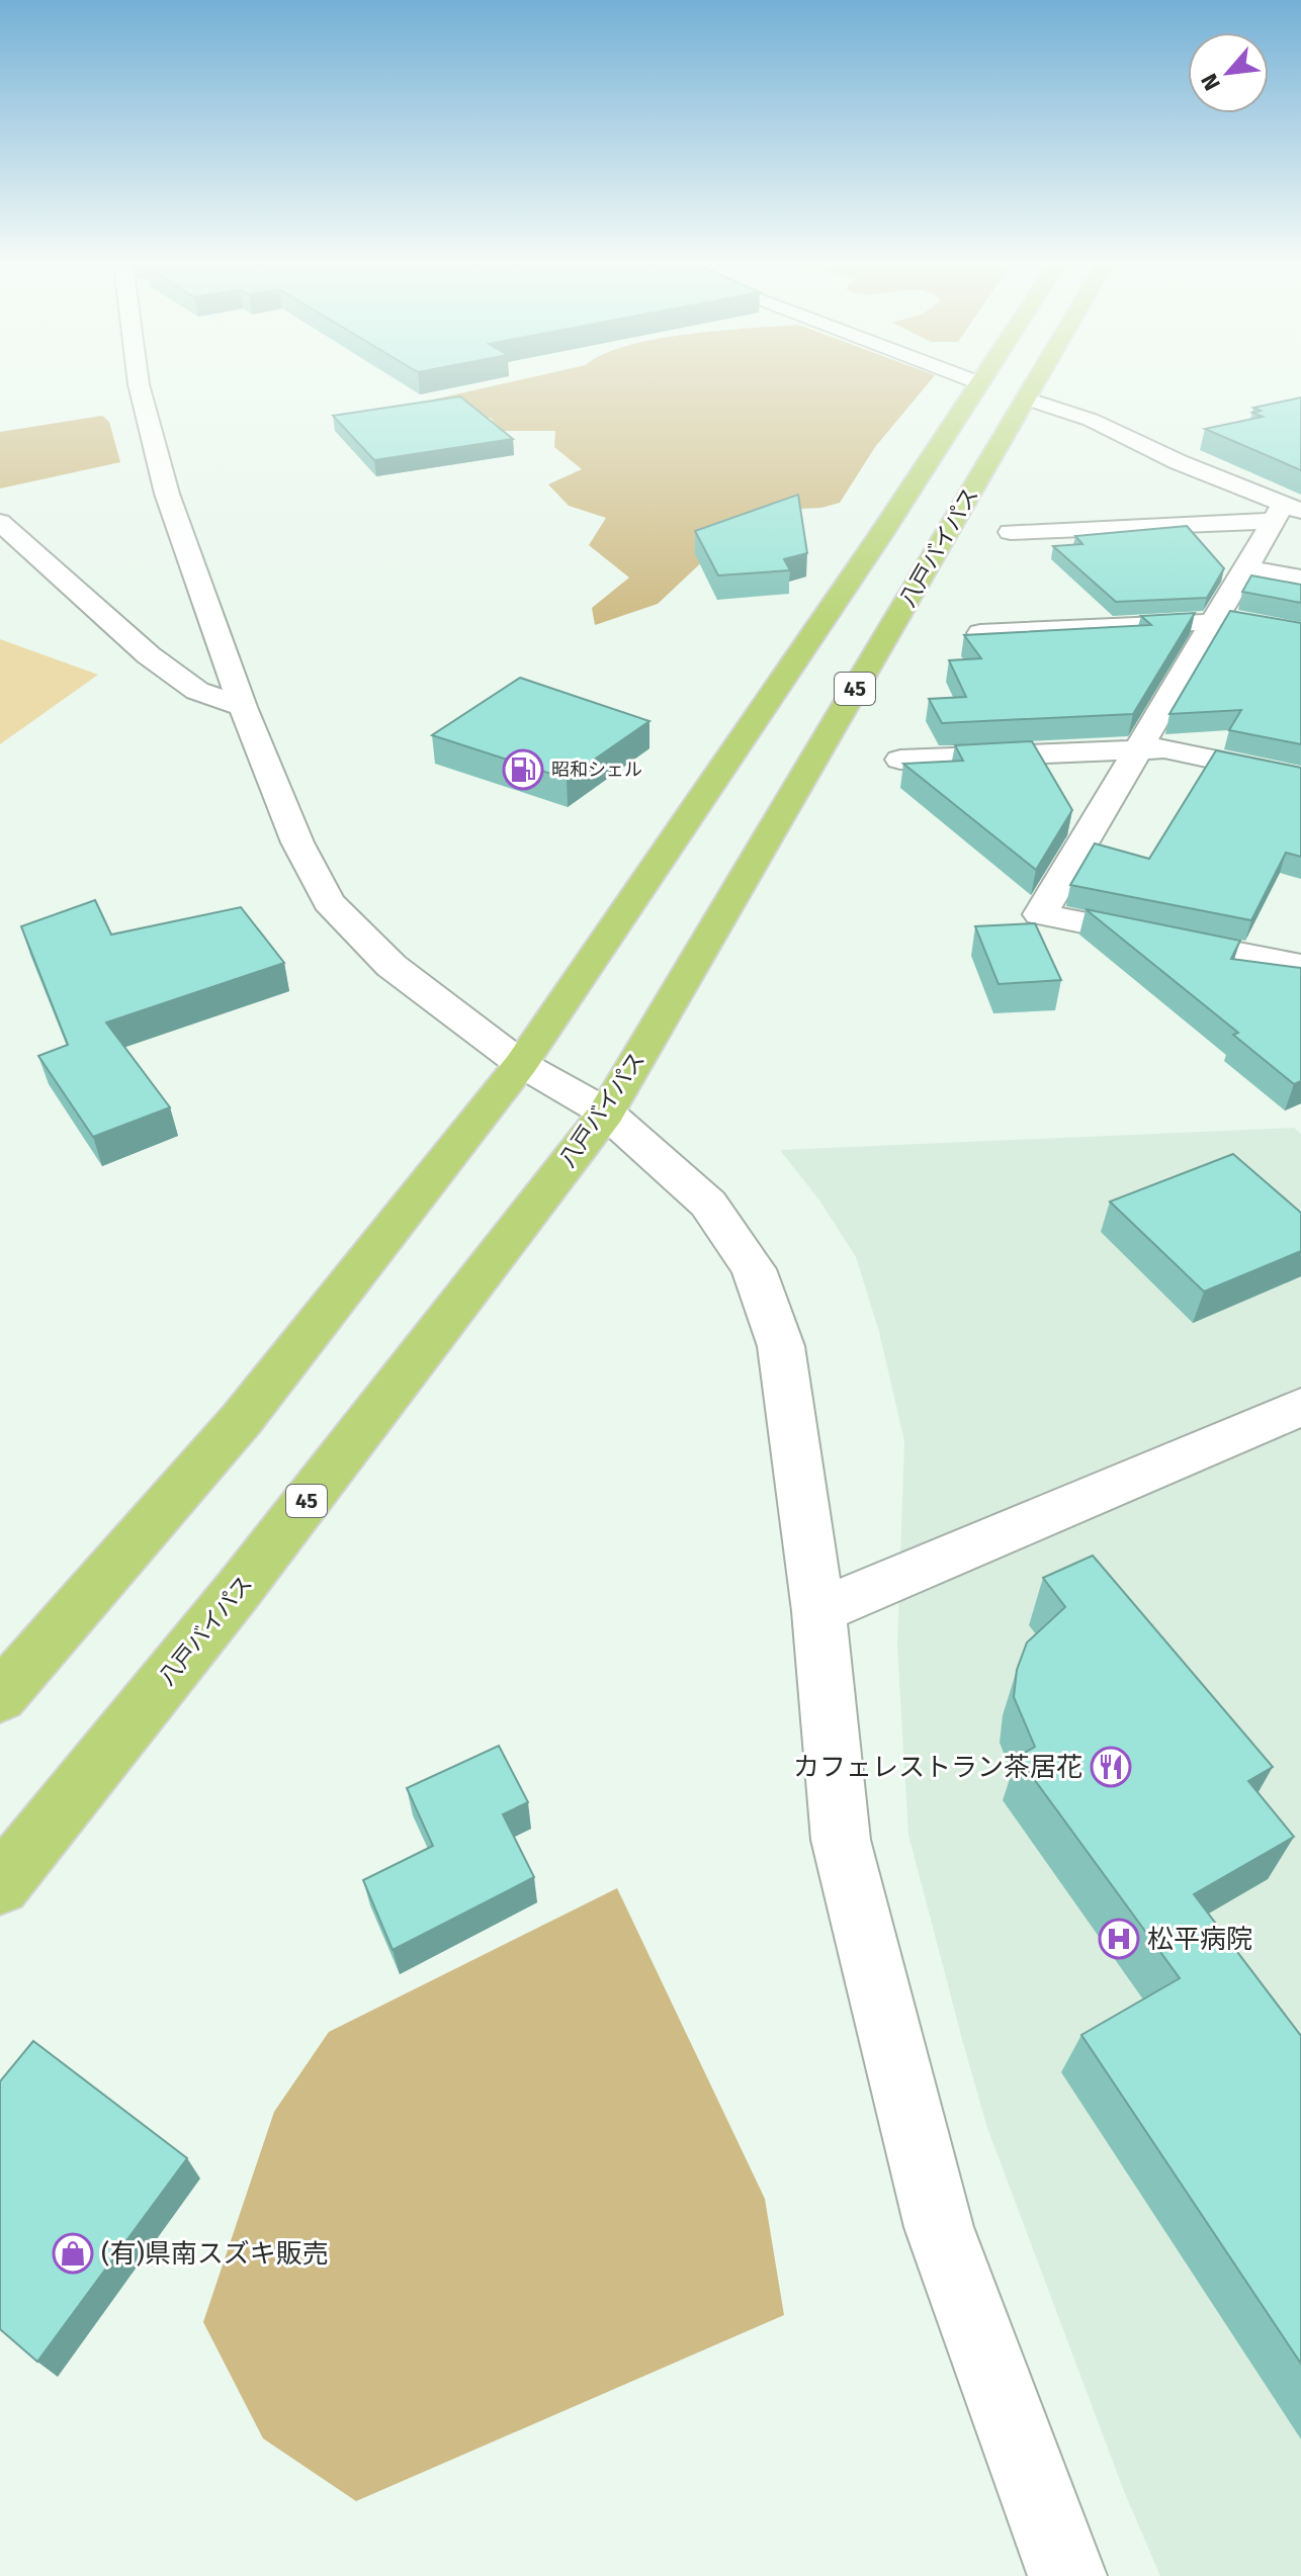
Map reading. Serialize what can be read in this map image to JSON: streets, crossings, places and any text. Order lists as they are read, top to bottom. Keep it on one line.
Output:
{"streets":{"highway":["八戸バイパス","45"]},"places":{"fuel station":["昭和シェル"],"restaurant":["カフェレストラン茶居花"],"hospital":["松平病院"],"shop":["(有)県南スズキ販売"]},"north":"bottom left"}
